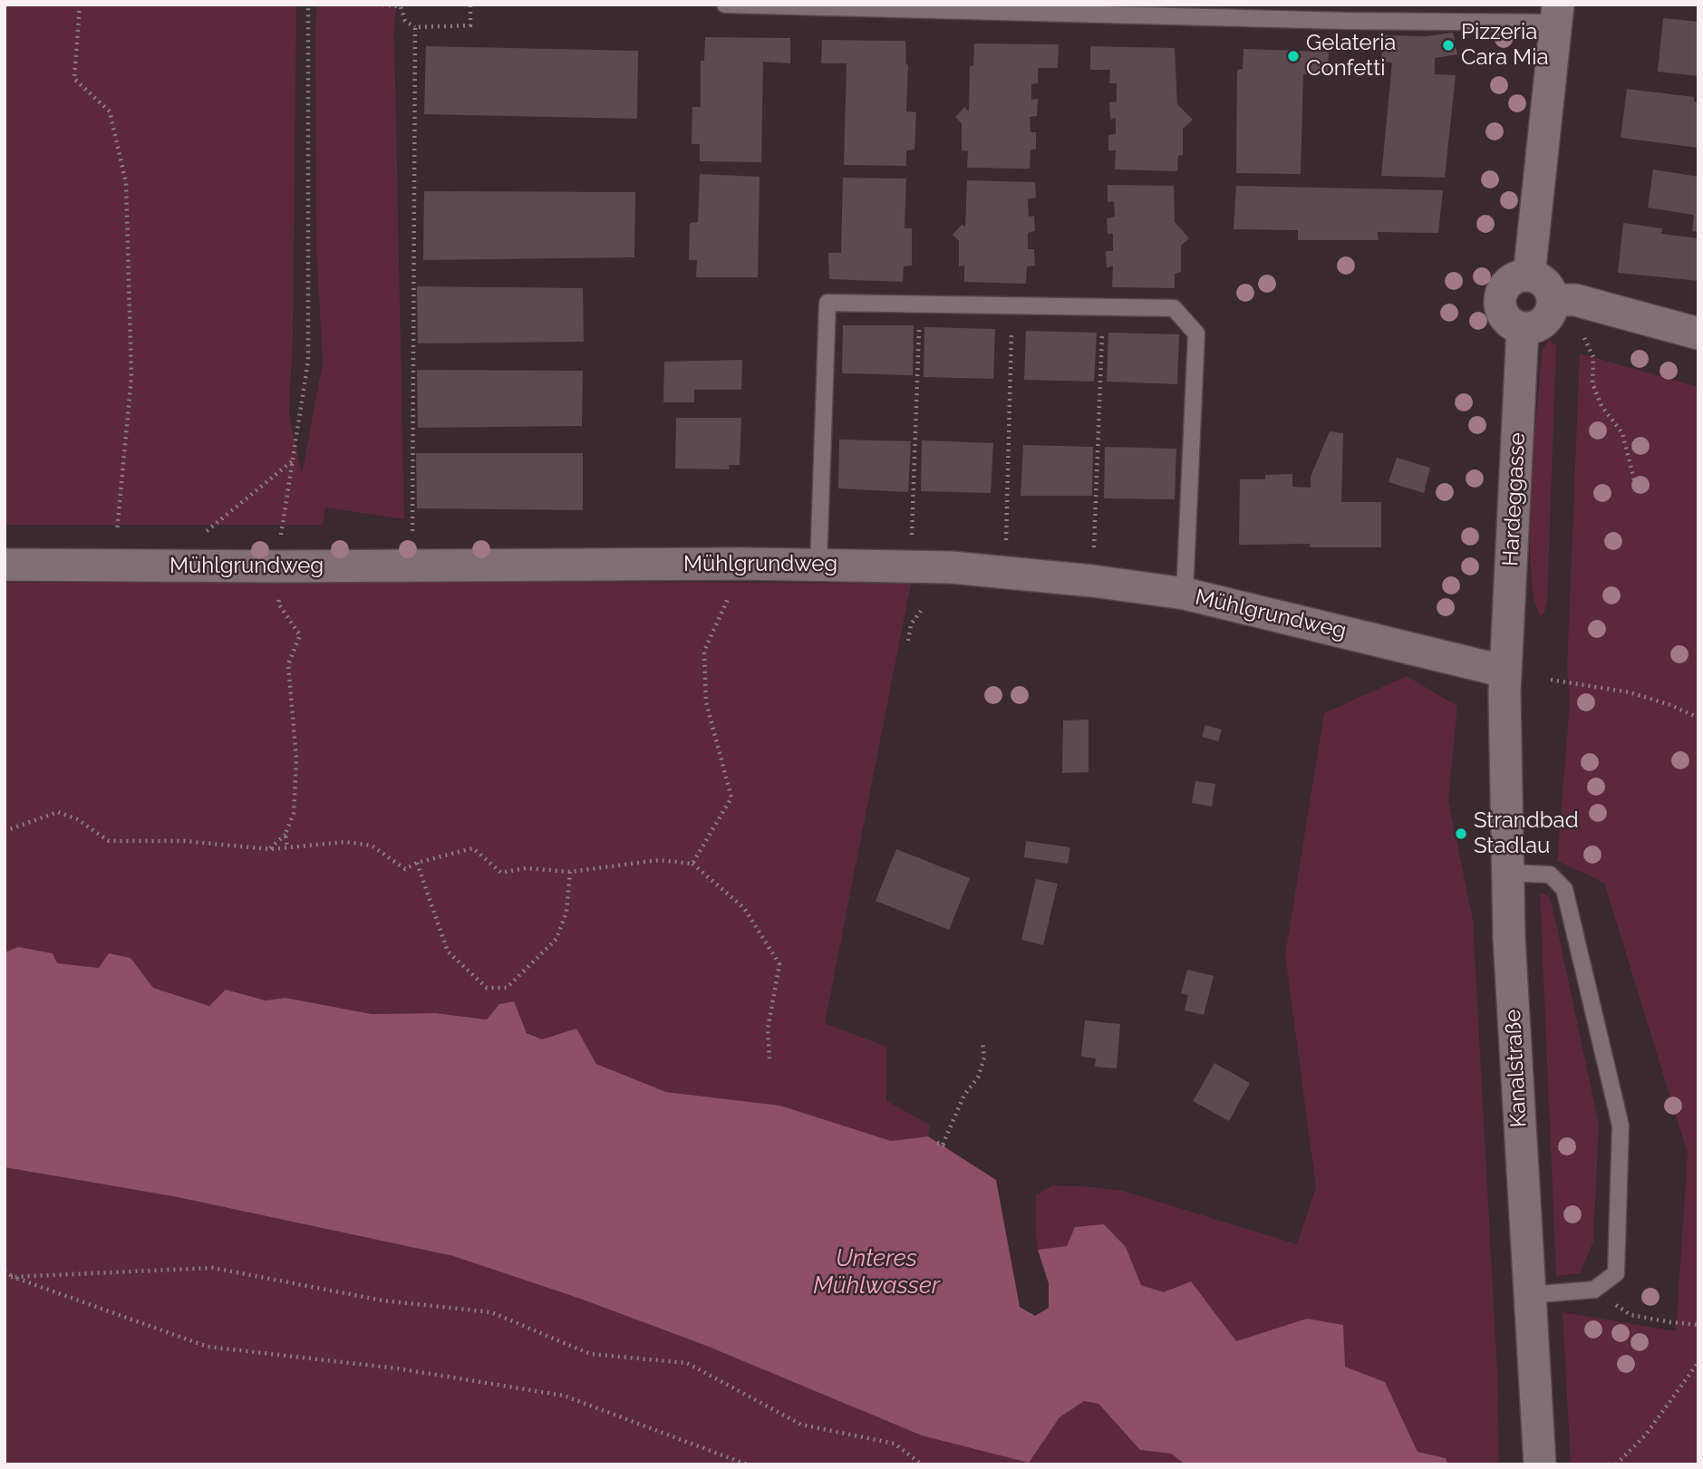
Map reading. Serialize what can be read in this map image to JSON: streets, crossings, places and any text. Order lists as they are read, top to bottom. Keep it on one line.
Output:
{"streets":{"street":["Hardeggasse","Mühlgrundweg","Kanalstraße"]},"crossings":[["Hardeggasse","Mühlgrundweg"],["Hardeggasse","Kanalstraße"],["Mühlgrundweg","Kanalstraße"]],"water":["Unteres Mühlwasser"],"places":["Pizzeria Cara Mia","Gelateria Confetti","Strandbad Stadlau"]}
